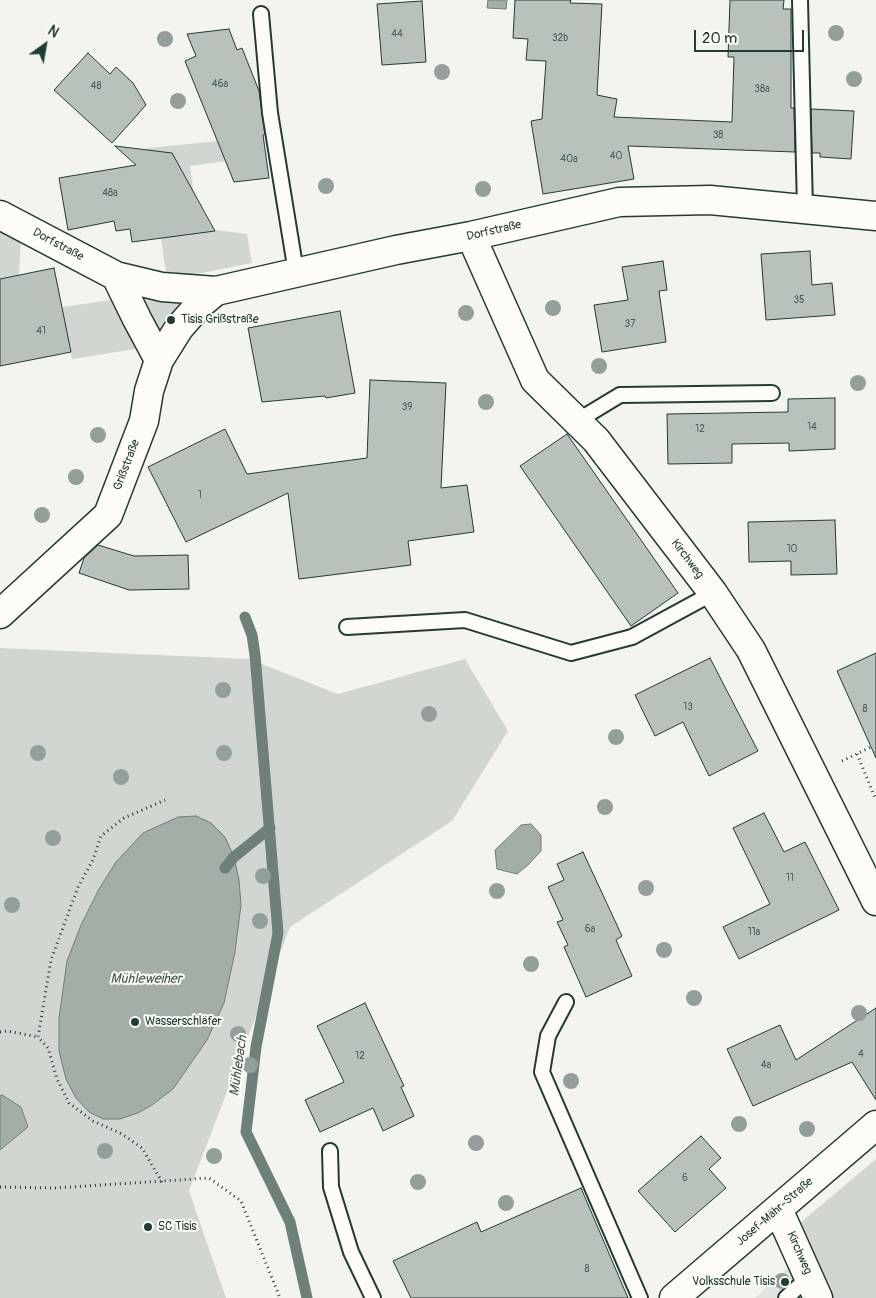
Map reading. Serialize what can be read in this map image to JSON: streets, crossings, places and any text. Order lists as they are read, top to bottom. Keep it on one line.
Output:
{"streets":{"street":["Dorfstraße","Grißstraße","Kirchweg","Josef-Mähr-Straße"]},"crossings":[["Dorfstraße","Grißstraße"],["Dorfstraße","Kirchweg"],["Kirchweg","Josef-Mähr-Straße"]],"water":["Mühleweiher","Mühlebach"],"places":["Tisis Grißstraße","Wasserschläfer","SC Tisis","Volksschule Tisis"],"house_numbers":["44","32b","46a","48","38a","38","40","40a","48a","35","37","41","39","14","12","1","10","13","8","11","6a","11a","4","12","4a","6","8"],"scale_bar":"20 m","north":"top right"}
